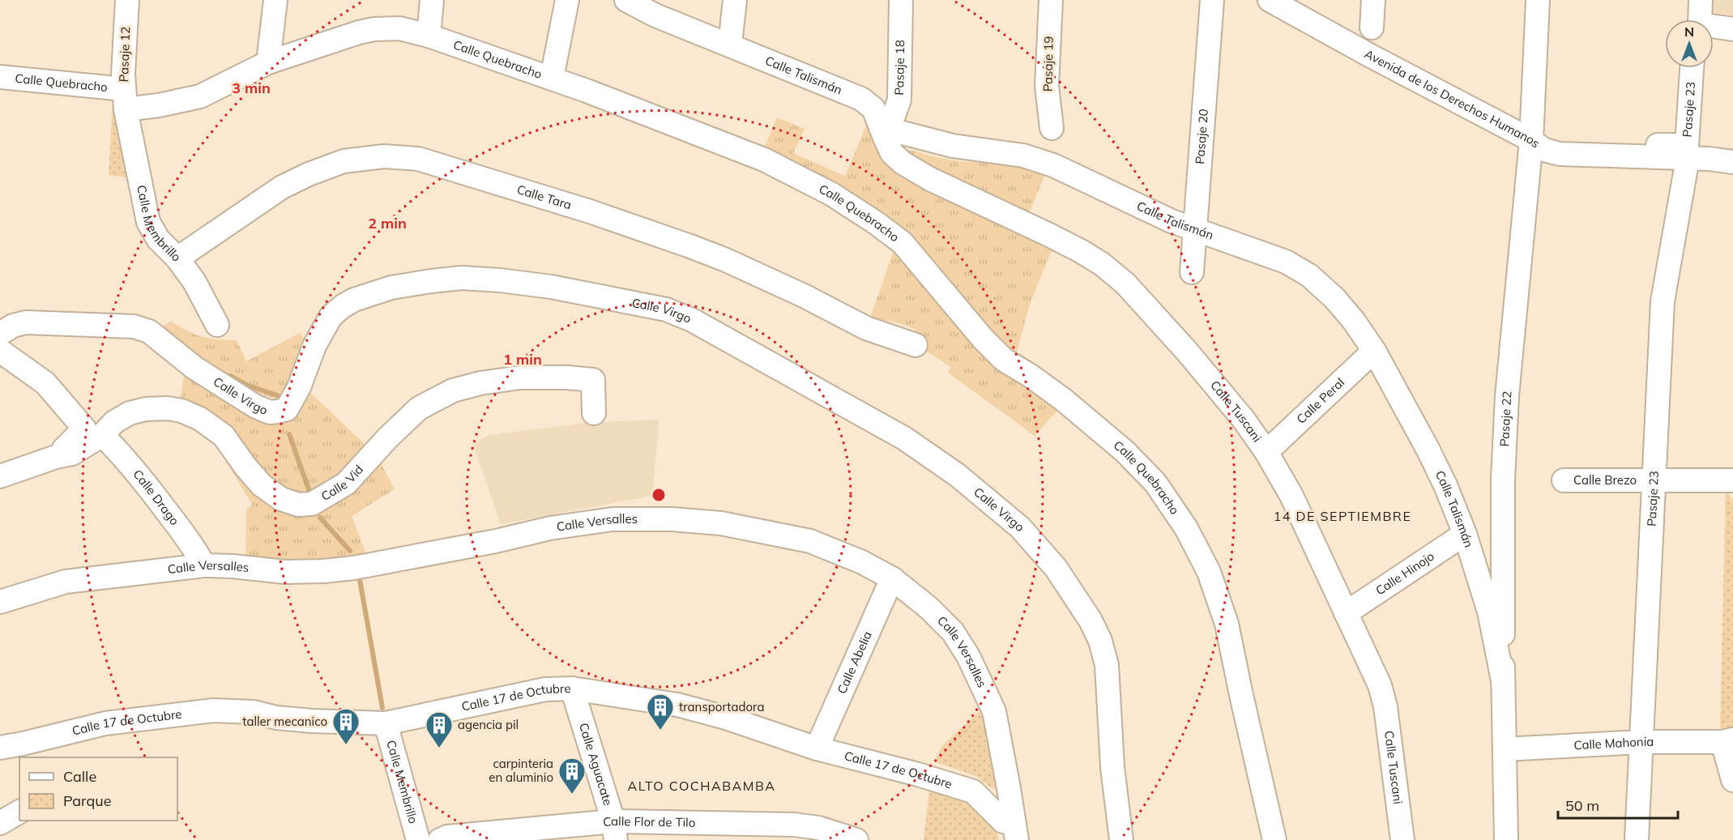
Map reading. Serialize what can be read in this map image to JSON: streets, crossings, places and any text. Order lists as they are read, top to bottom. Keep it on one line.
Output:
{"streets":{"street":["Pasaje 12","Calle Quebracho","Pasaje 19","Pasaje 18","Calle Talismán","Avenida de los Derechos Humanos","Pasaje 23","Pasaje 20","Calle Tara","Calle Membrillo","Calle Virgo","Calle Peral","Calle Tuscani","Pasaje 22","Calle Brezo","Calle Vid","Calle Drago","Calle Versalles","Calle Hinojo","Calle Abelia","Calle 17 de Octubre","Calle Mahonia","Calle Aguacate","Calle Flor de Tilo"]},"crossings":[["Pasaje 12","Calle Quebracho"],["Pasaje 12","Calle Membrillo"],["Calle Quebracho","Calle Membrillo"],["Pasaje 18","Calle Talismán"],["Pasaje 18","Calle Tuscani"],["Calle Talismán","Pasaje 20"],["Calle Talismán","Calle Peral"],["Calle Talismán","Calle Tuscani"],["Calle Talismán","Pasaje 22"],["Calle Talismán","Calle Hinojo"],["Avenida de los Derechos Humanos","Pasaje 23"],["Avenida de los Derechos Humanos","Pasaje 22"],["Pasaje 23","Calle Brezo"],["Pasaje 23","Calle Mahonia"],["Calle Tara","Calle Membrillo"],["Calle Membrillo","Calle 17 de Octubre"],["Calle Peral","Calle Tuscani"],["Calle Tuscani","Calle Hinojo"],["Pasaje 22","Calle Mahonia"],["Calle Vid","Calle Drago"],["Calle Drago","Calle Versalles"],["Calle Versalles","Calle Abelia"],["Calle Versalles","Calle 17 de Octubre"],["Calle Abelia","Calle 17 de Octubre"],["Calle 17 de Octubre","Calle Aguacate"],["Calle Aguacate","Calle Flor de Tilo"]],"districts":["14 DE SEPTIEMBRE","ALTO COCHABAMBA"],"places":{"building":["transportadora","taller mecanico","agencia pil","carpinteria en aluminio"]},"legend":["Calle","Parque"],"scale_bar":"50 m","north":"top","rings":["3 min","2 min","1 min"]}
